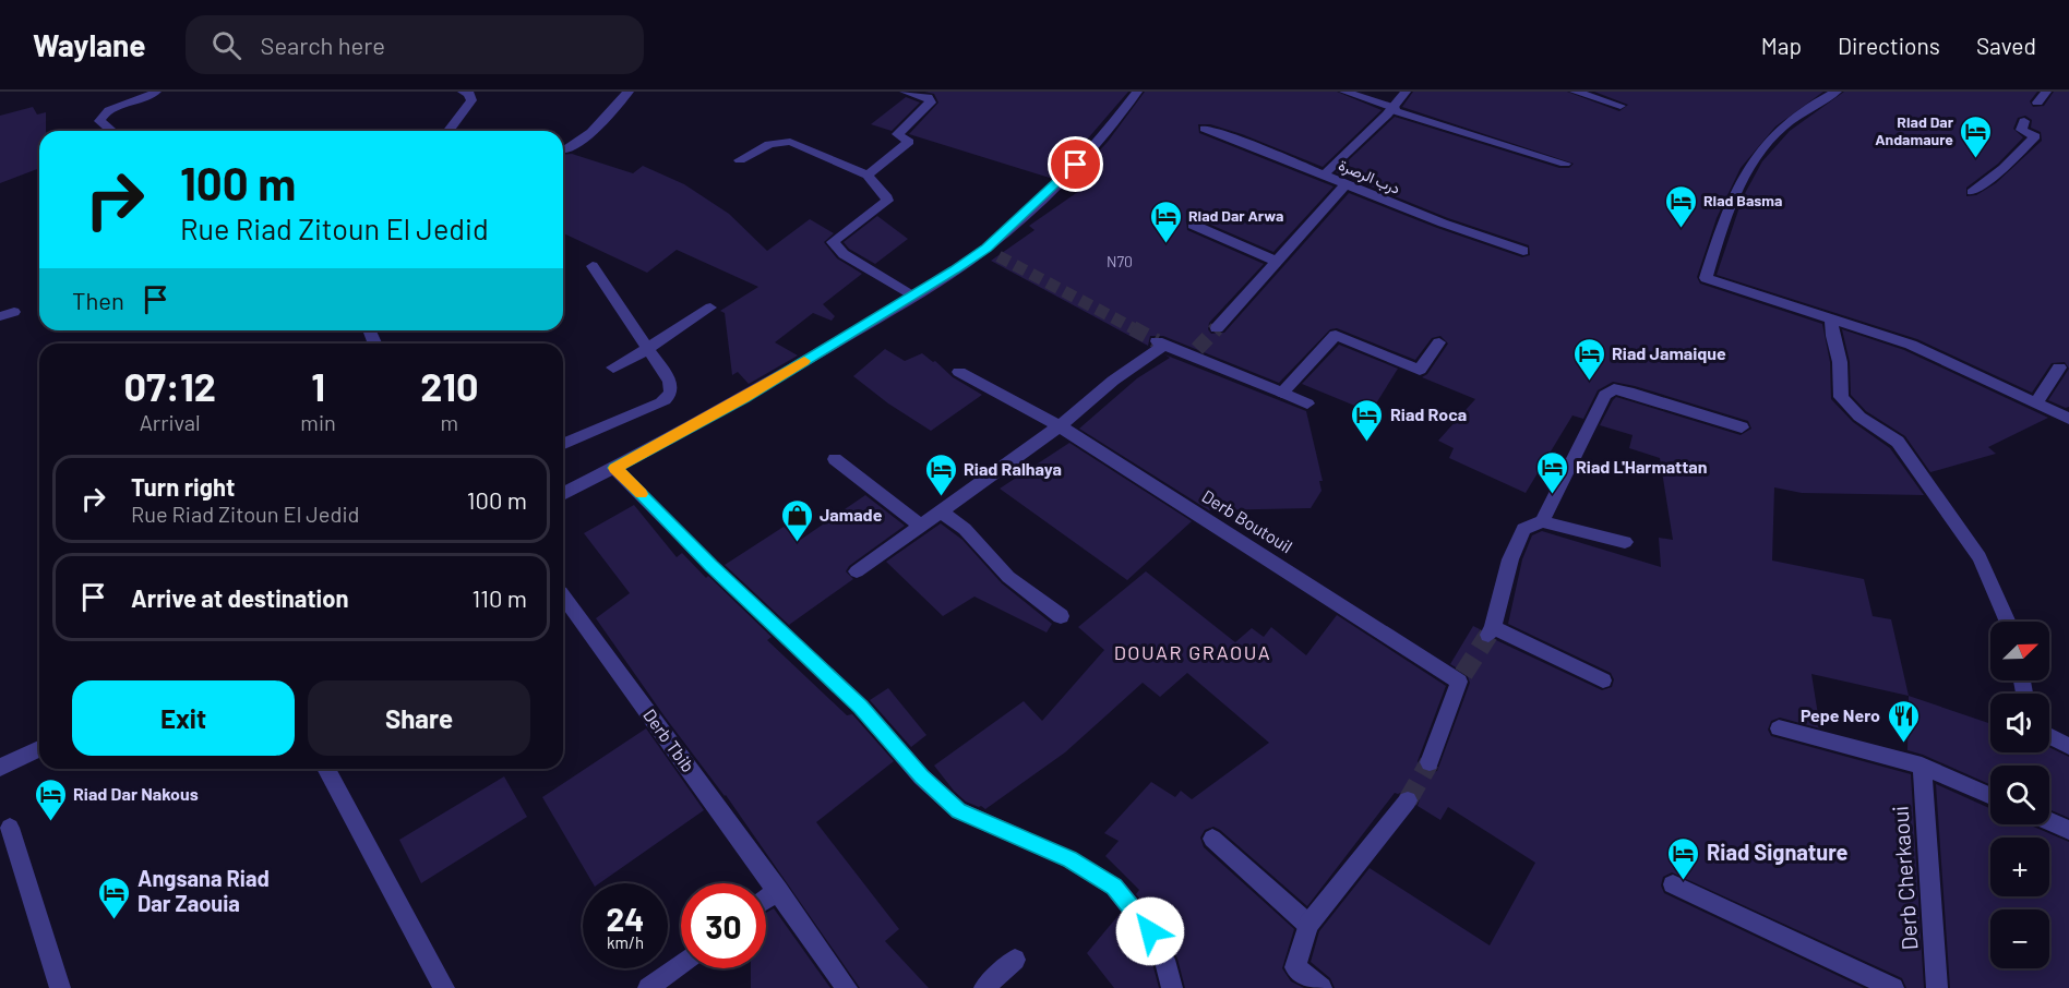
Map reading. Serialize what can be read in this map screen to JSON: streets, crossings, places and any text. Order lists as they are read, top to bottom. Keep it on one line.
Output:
{"streets":{"street":["درب الرصرة","Derb Boutouil","Derb Tbib","Derb Cherkaoui"]},"districts":["DOUAR GRAOUA"],"places":{"hotel":["Riad Dar Andamaure","Riad Basma","Riad Dar Arwa","Riad Jamaique","Riad Roca","Riad L'Harmattan","Riad Ralhaya","Riad Dar Nakous","Riad Signature","Angsana Riad Dar Zaouia"],"shop":["Jamade"],"restaurant":["Pepe Nero"]},"house_numbers":["N70"],"north":"top right","page":{"header":"Waylane","search":"Search here","nav":["Map","Directions","Saved"],"turn":["100 m","Rue Riad Zitoun El Jedid"],"then":"Then","eta":["07:12","Arrival","1","min","210","m"],"list":[{"name":"Turn right","note":"Rue Riad Zitoun El Jedid","value":"100 m"},{"name":"Arrive at destination","value":"110 m"}],"map_buttons":["+","−"],"buttons":["Exit","Share"],"speed":"24 km/h","limit":"30"}}
